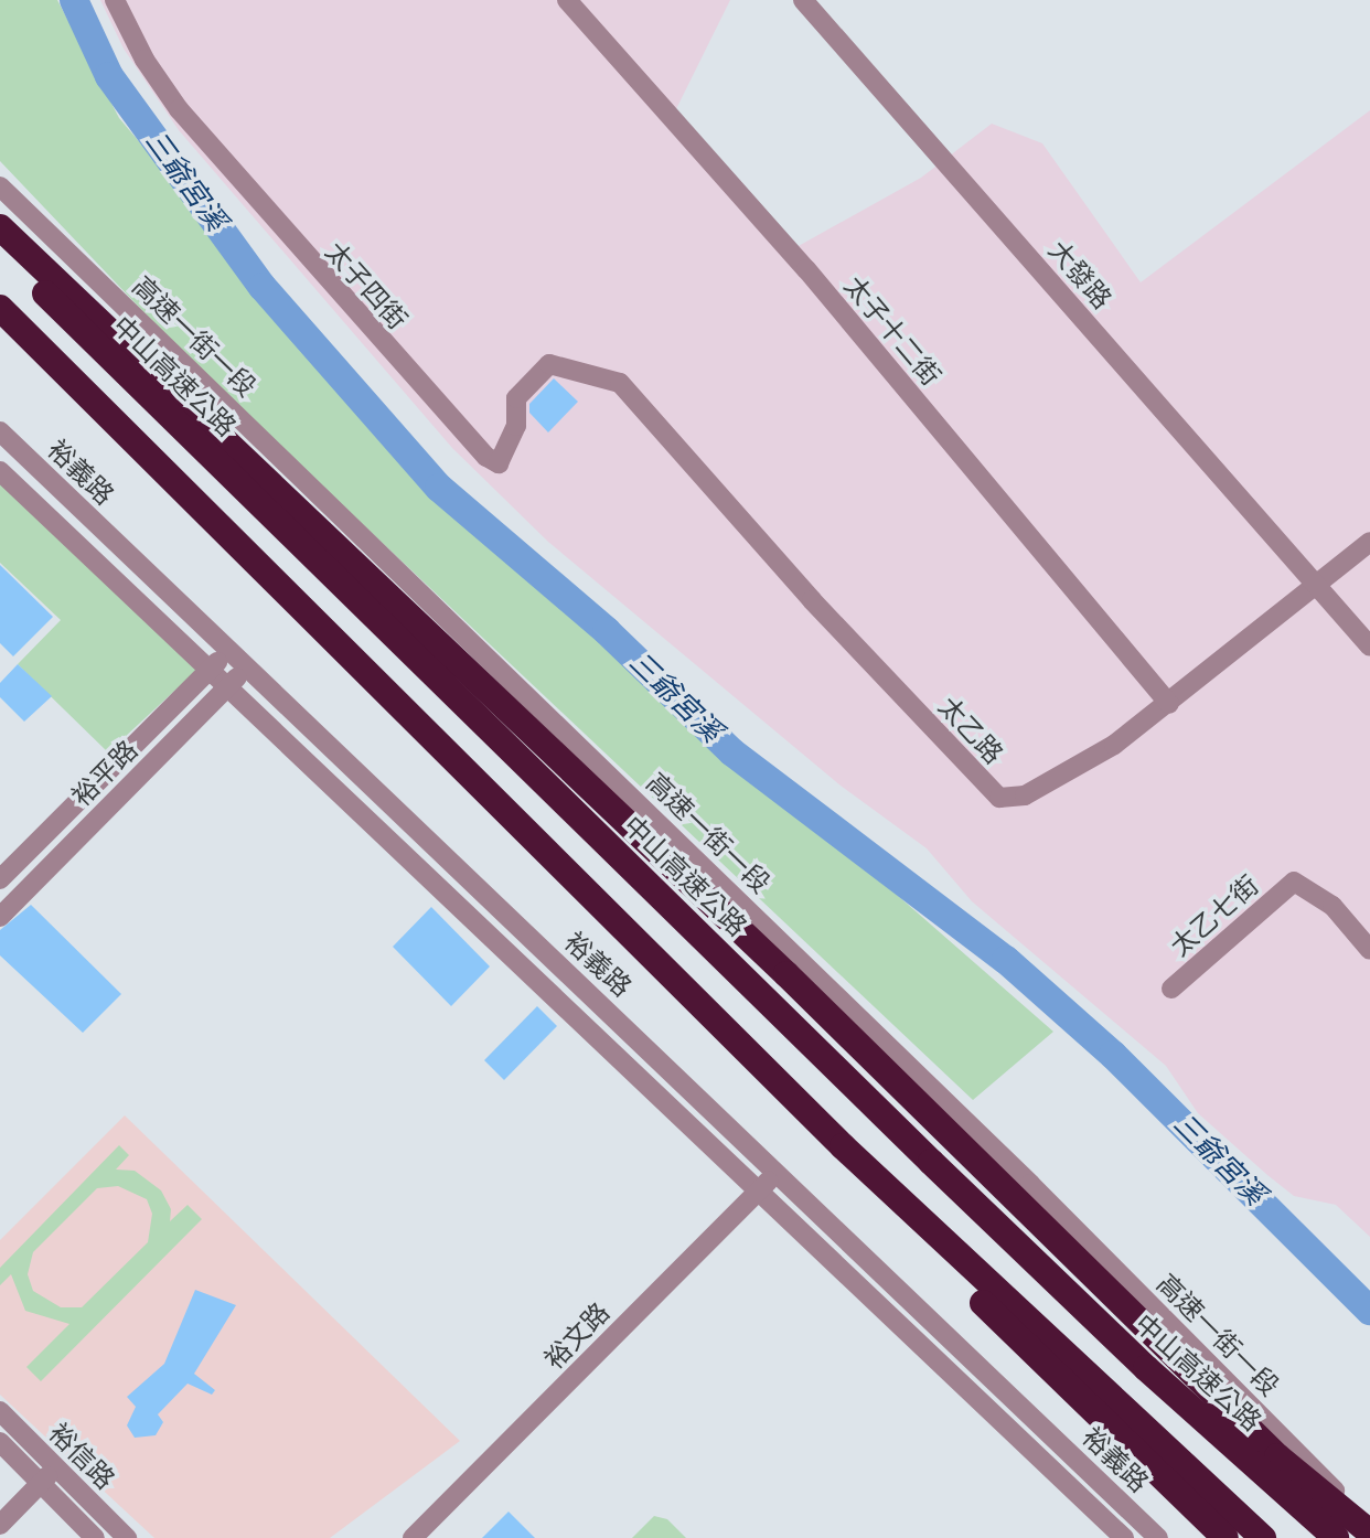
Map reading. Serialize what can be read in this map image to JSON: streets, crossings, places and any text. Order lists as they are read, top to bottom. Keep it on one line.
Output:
{"streets":{"highway":["中山高速公路"],"street":["大發路","太子四街","太子十二街","高速一街一段","裕義路","太乙路","裕平路","太乙七街","裕文路","裕信路"]},"crossings":[["大發路","太乙路"],["太子四街","太乙路"],["太子十二街","太乙路"],["裕義路","裕平路"],["裕義路","裕文路"]],"water":["三爺宮溪"]}
